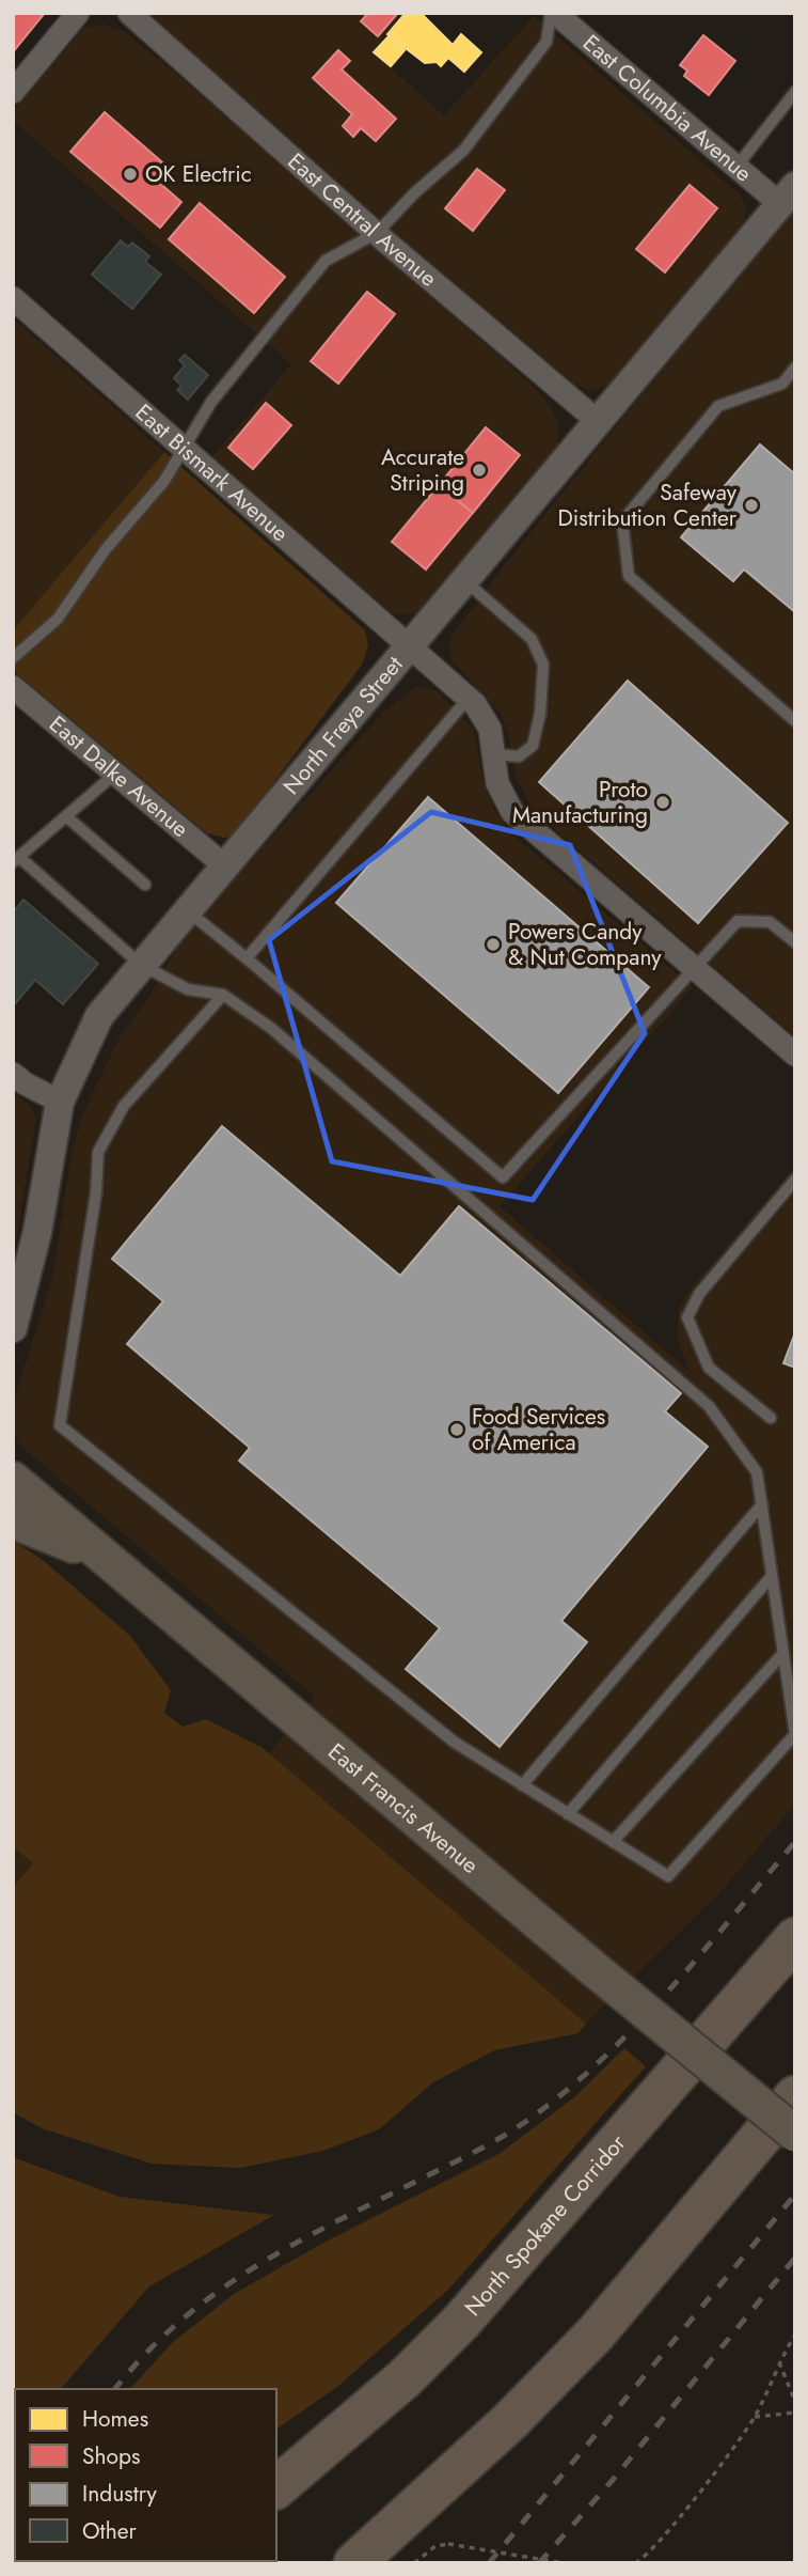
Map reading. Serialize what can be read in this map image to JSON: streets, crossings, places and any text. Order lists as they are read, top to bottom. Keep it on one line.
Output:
{"streets":{"highway":["North Spokane Corridor"],"main road":["East Francis Avenue"],"street":["East Columbia Avenue","East Central Avenue","East Bismark Avenue","North Freya Street","East Dalke Avenue"]},"crossings":[["East Columbia Avenue","North Freya Street"],["East Central Avenue","North Freya Street"],["East Bismark Avenue","North Freya Street"],["North Freya Street","East Dalke Avenue"]],"places":["OK Electric","Accurate Striping","Safeway Distribution Center","Proto Manufacturing","Powers Candy & Nut Company","Food Services of America"],"legend":["Homes","Shops","Industry","Other"]}
